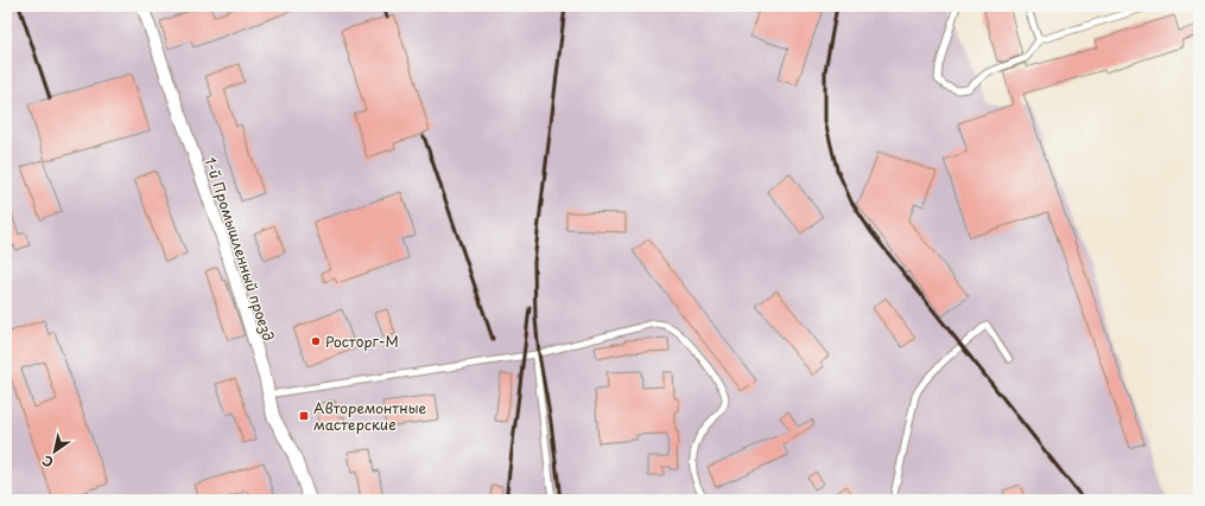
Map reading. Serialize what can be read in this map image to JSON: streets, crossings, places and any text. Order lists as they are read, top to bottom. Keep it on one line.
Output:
{"streets":{"street":["1-й Промышленный проезд"]},"places":{"other":["Росторг-М"],"transit":["Авторемонтные мастерские"]},"north":"bottom left"}
